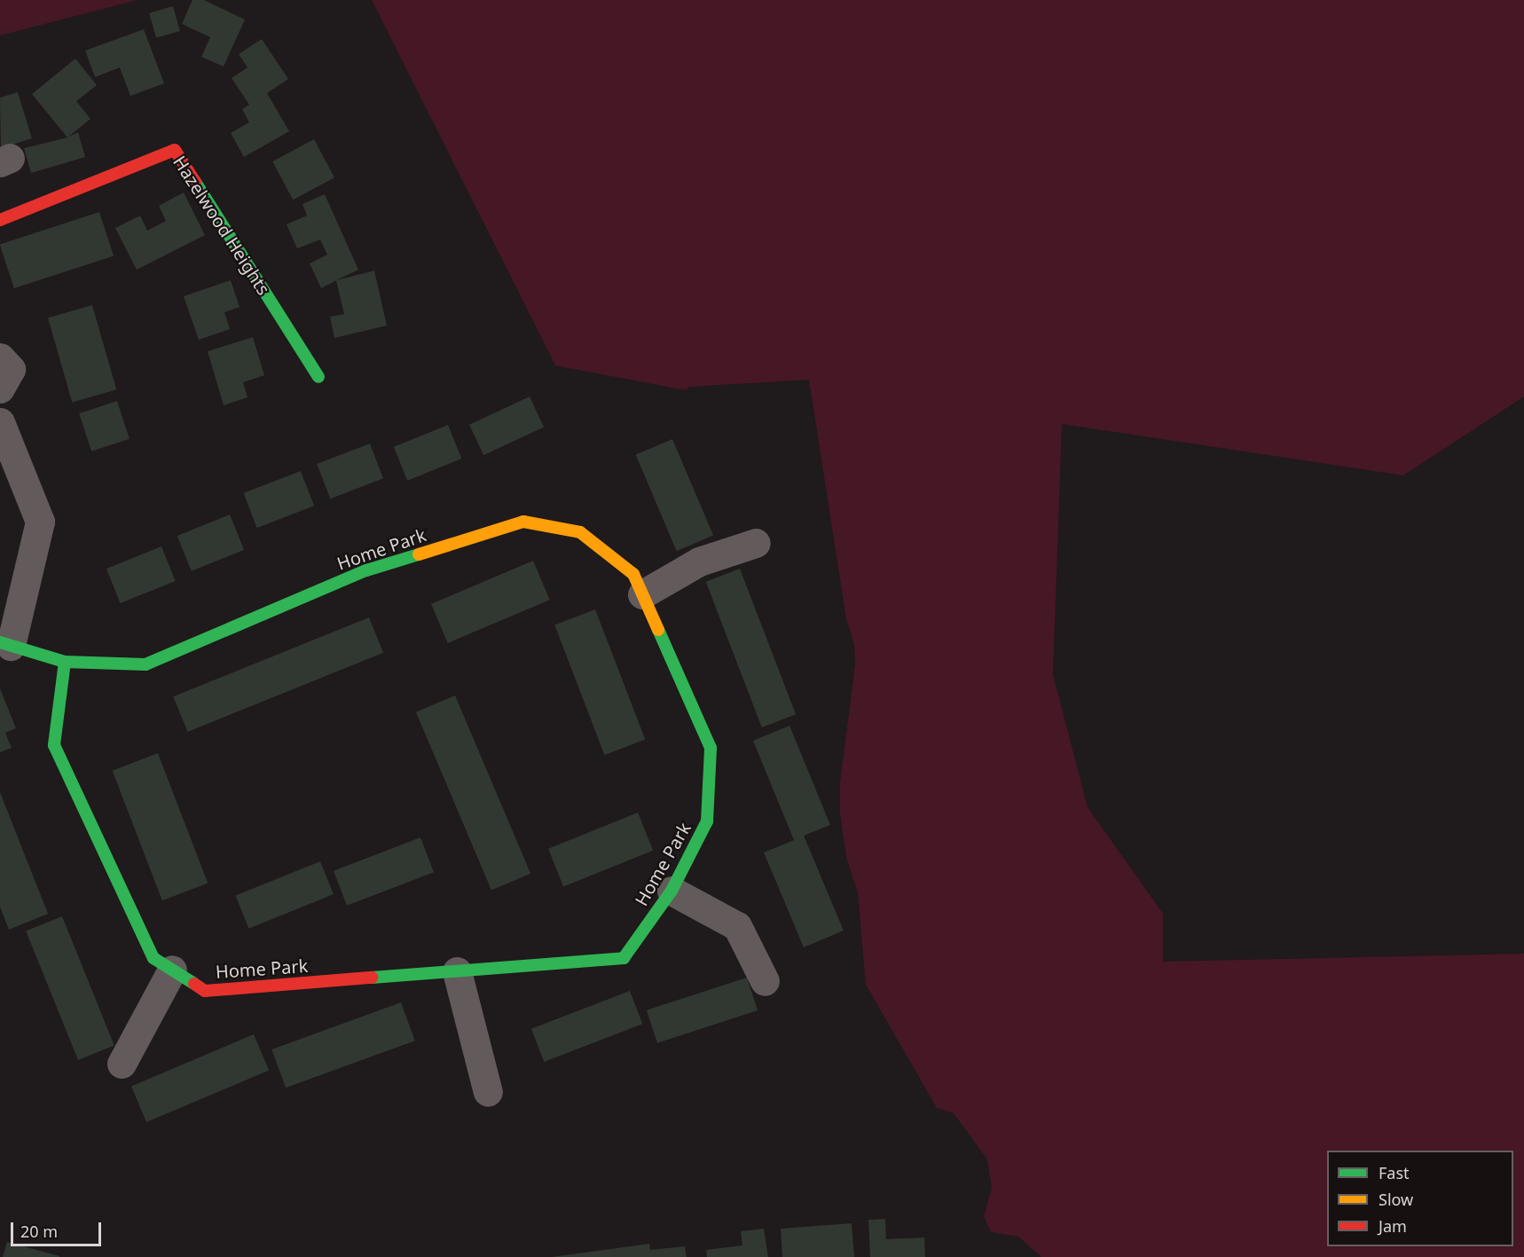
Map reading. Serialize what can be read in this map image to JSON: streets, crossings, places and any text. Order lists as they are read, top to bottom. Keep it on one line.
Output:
{"streets":{"street":["Hazelwood Heights","Home Park"]},"legend":["Fast","Slow","Jam"],"scale_bar":"20 m"}
